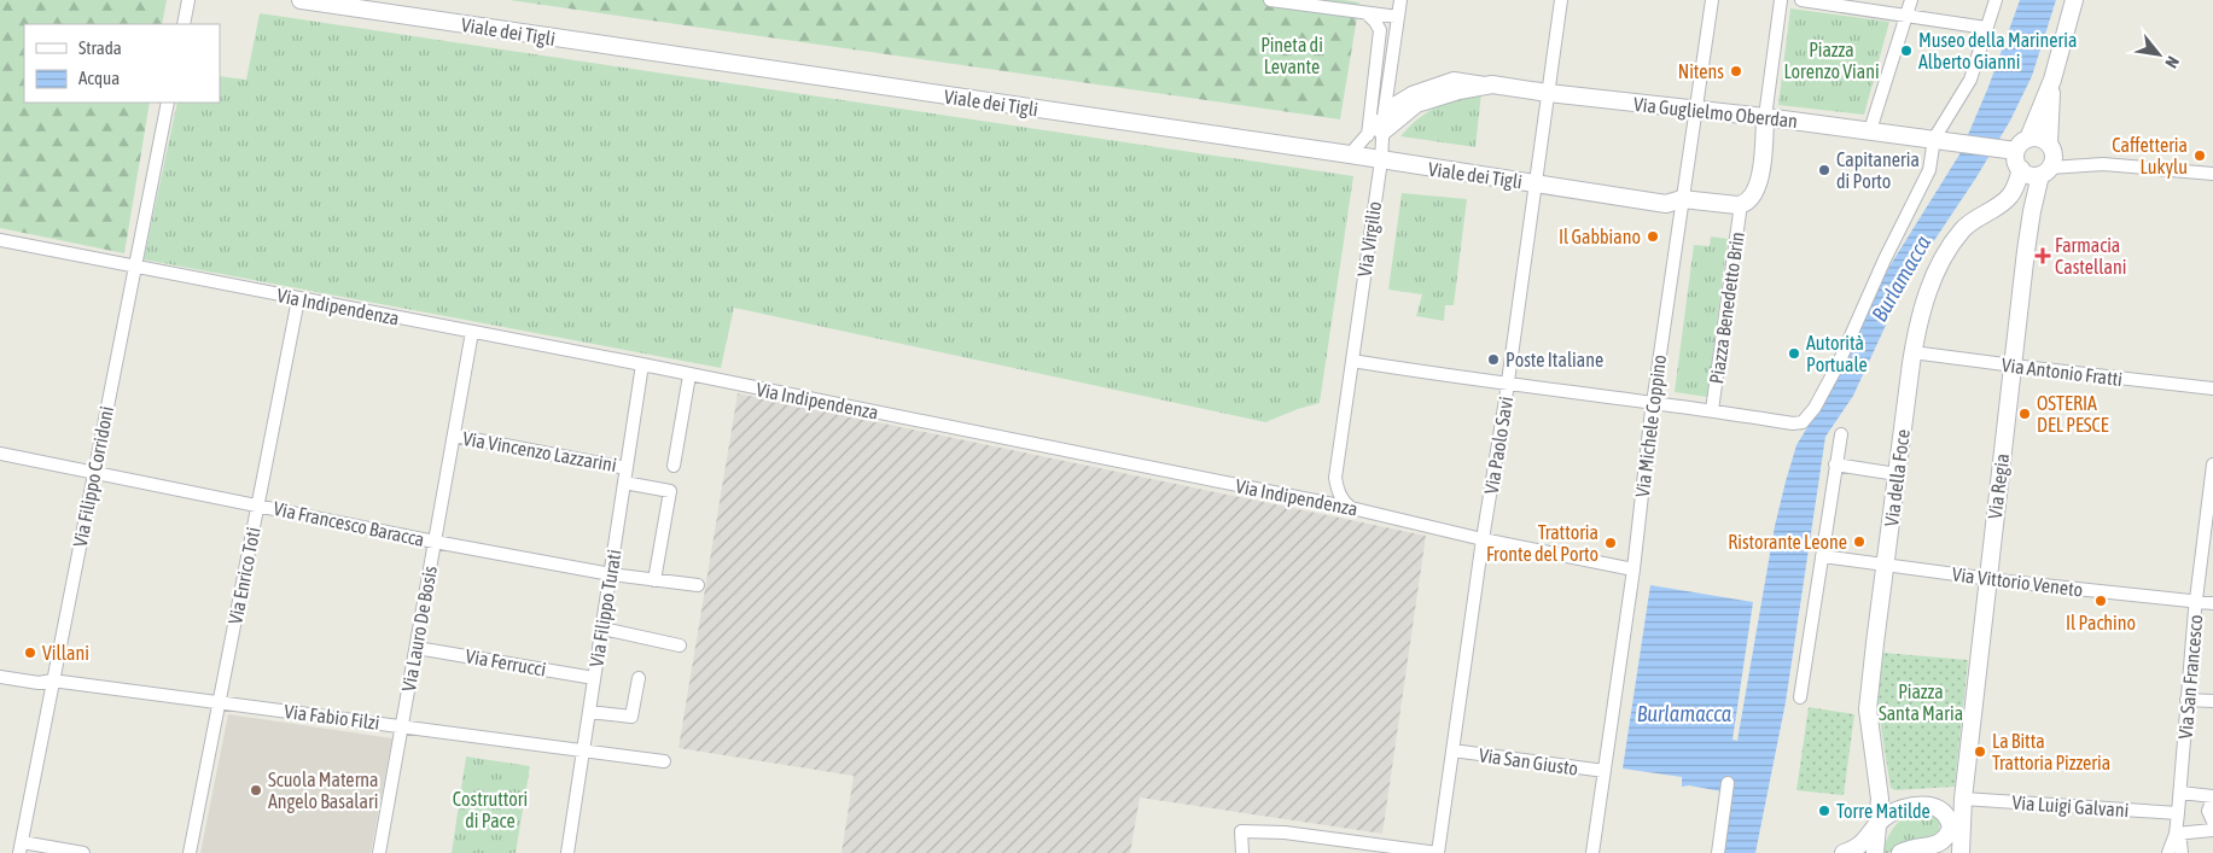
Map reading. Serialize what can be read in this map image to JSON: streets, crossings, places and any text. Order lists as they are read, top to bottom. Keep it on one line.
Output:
{"streets":{"street":["Viale dei Tigli","Via Guglielmo Oberdan","Via Virgilio","Via Indipendenza","Piazza Benedetto Brin","Via Antonio Fratti","Via Michele Coppino","Via Paolo Savi","Via Vincenzo Lazzarini","Via Filippo Corridoni","Via della Foce","Via Regia","Via Francesco Baracca","Via Enrico Toti","Via Vittorio Veneto","Via Filippo Turati","Via Lauro De Bosis","Via Ferrucci","Via San Francesco","Via Fabio Filzi","Via San Giusto","Via Luigi Galvani"]},"crossings":[["Viale dei Tigli","Via Virgilio"],["Viale dei Tigli","Piazza Benedetto Brin"],["Viale dei Tigli","Via Michele Coppino"],["Viale dei Tigli","Via Paolo Savi"],["Via Guglielmo Oberdan","Via Virgilio"],["Via Guglielmo Oberdan","Via Michele Coppino"],["Via Guglielmo Oberdan","Via Paolo Savi"],["Via Guglielmo Oberdan","Via della Foce"],["Via Guglielmo Oberdan","Via Regia"],["Via Indipendenza","Via Michele Coppino"],["Via Indipendenza","Via Paolo Savi"],["Via Indipendenza","Via Filippo Corridoni"],["Via Indipendenza","Via Enrico Toti"],["Via Indipendenza","Via Filippo Turati"],["Via Indipendenza","Via Lauro De Bosis"],["Via Antonio Fratti","Via della Foce"],["Via Antonio Fratti","Via Regia"],["Via Michele Coppino","Via San Giusto"],["Via Paolo Savi","Via San Giusto"],["Via Vincenzo Lazzarini","Via Filippo Turati"],["Via Vincenzo Lazzarini","Via Lauro De Bosis"],["Via Filippo Corridoni","Via Francesco Baracca"],["Via Filippo Corridoni","Via Fabio Filzi"],["Via della Foce","Via Regia"],["Via della Foce","Via Vittorio Veneto"],["Via Regia","Via Vittorio Veneto"],["Via Regia","Via Luigi Galvani"],["Via Francesco Baracca","Via Enrico Toti"],["Via Francesco Baracca","Via Filippo Turati"],["Via Francesco Baracca","Via Lauro De Bosis"],["Via Enrico Toti","Via Fabio Filzi"],["Via Vittorio Veneto","Via San Francesco"],["Via Filippo Turati","Via Ferrucci"],["Via Filippo Turati","Via Fabio Filzi"],["Via Lauro De Bosis","Via Ferrucci"],["Via Lauro De Bosis","Via Fabio Filzi"],["Via San Francesco","Via Luigi Galvani"]],"water":["Burlamacca"],"parks":["Pineta di Levante","Piazza Lorenzo Viani","Piazza Santa Maria","Costruttori di Pace"],"places":{"other":["Museo della Marineria Alberto Gianni","Nitens","Caffetteria Lukylu","Capitaneria di Porto","Il Gabbiano","Autorità Portuale","Poste Italiane","OSTERIA DEL PESCE","Ristorante Leone","Trattoria Fronte del Porto","Il Pachino","Villani","La Bitta Trattoria Pizzeria","Scuola Materna Angelo Basalari","Torre Matilde"],"health":["Farmacia Castellani"]},"legend":["Strada","Acqua"],"north":"bottom right"}
